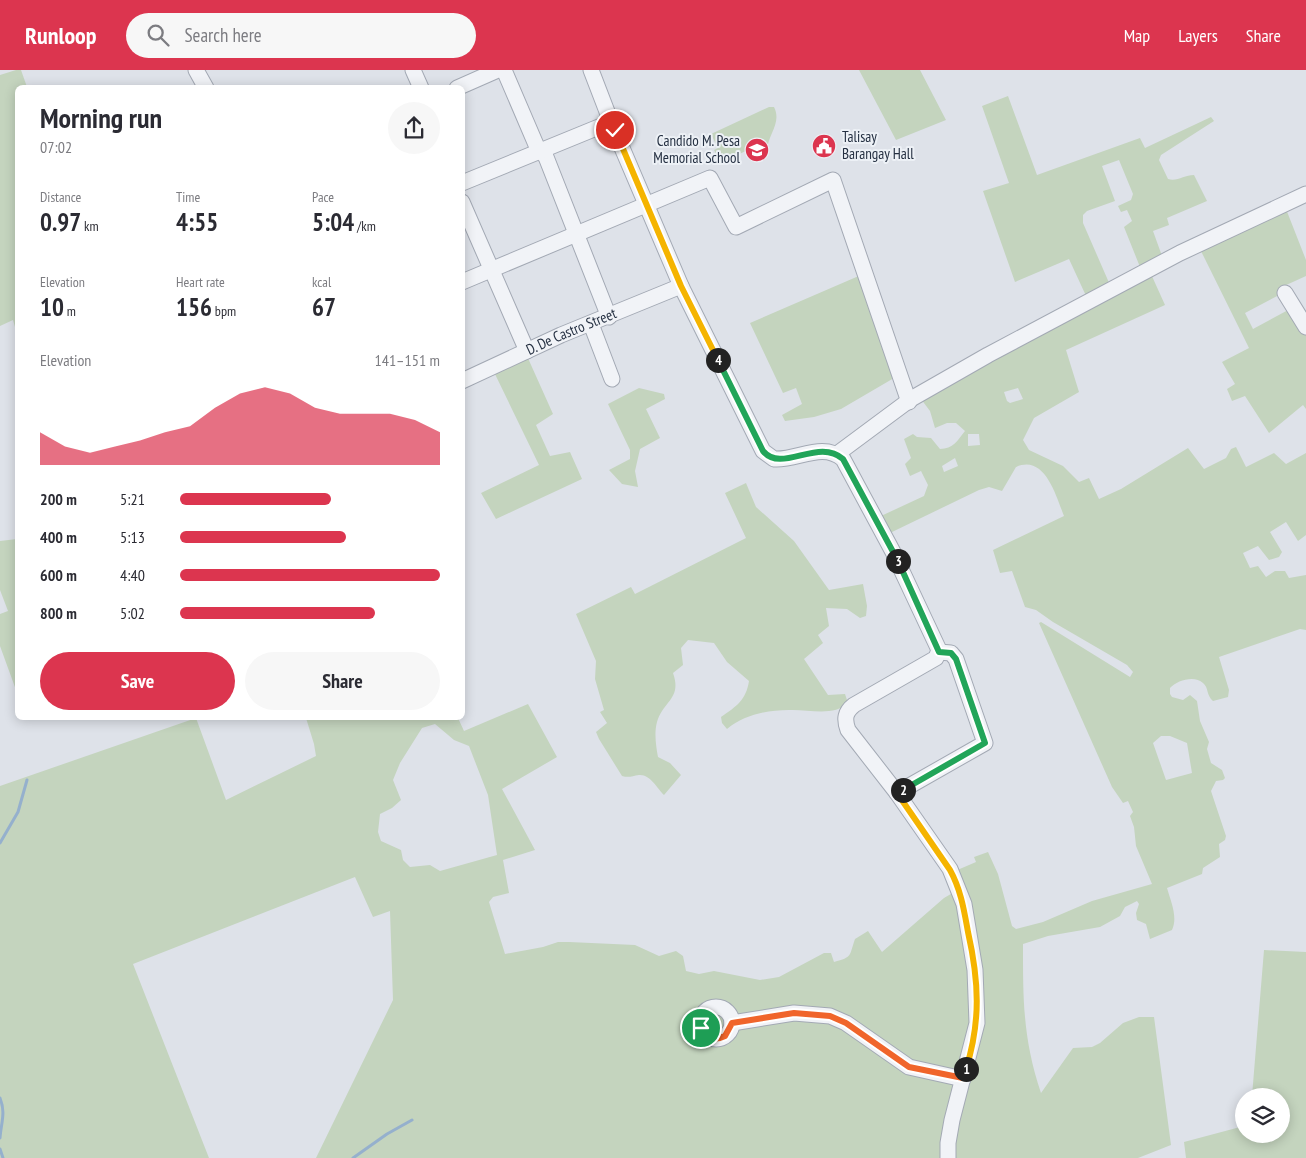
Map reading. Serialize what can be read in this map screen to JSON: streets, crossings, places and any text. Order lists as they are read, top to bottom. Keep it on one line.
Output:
{"streets":{"street":["D. De Castro Street"]},"places":{"public building":["Talisay Barangay Hall"],"school or university":["Candido M. Pesa Memorial School"]},"page":{"header":"Runloop","search":"Search here","nav":["Map","Layers","Share"],"heading":["Morning run","07:02"],"stats":[["Distance","0.97 km"],["Time","4:55"],["Pace","5:04 /km"],["Elevation","10 m"],["Heart rate","156 bpm"],["kcal","67"]],"chart":["Elevation","141–151 m"],"pins":["4","3","2","1"],"list":[{"name":"200 m","note":"5:21"},{"name":"400 m","note":"5:13"},{"name":"600 m","note":"4:40"},{"name":"800 m","note":"5:02"}],"buttons":["Save","Share"]}}
